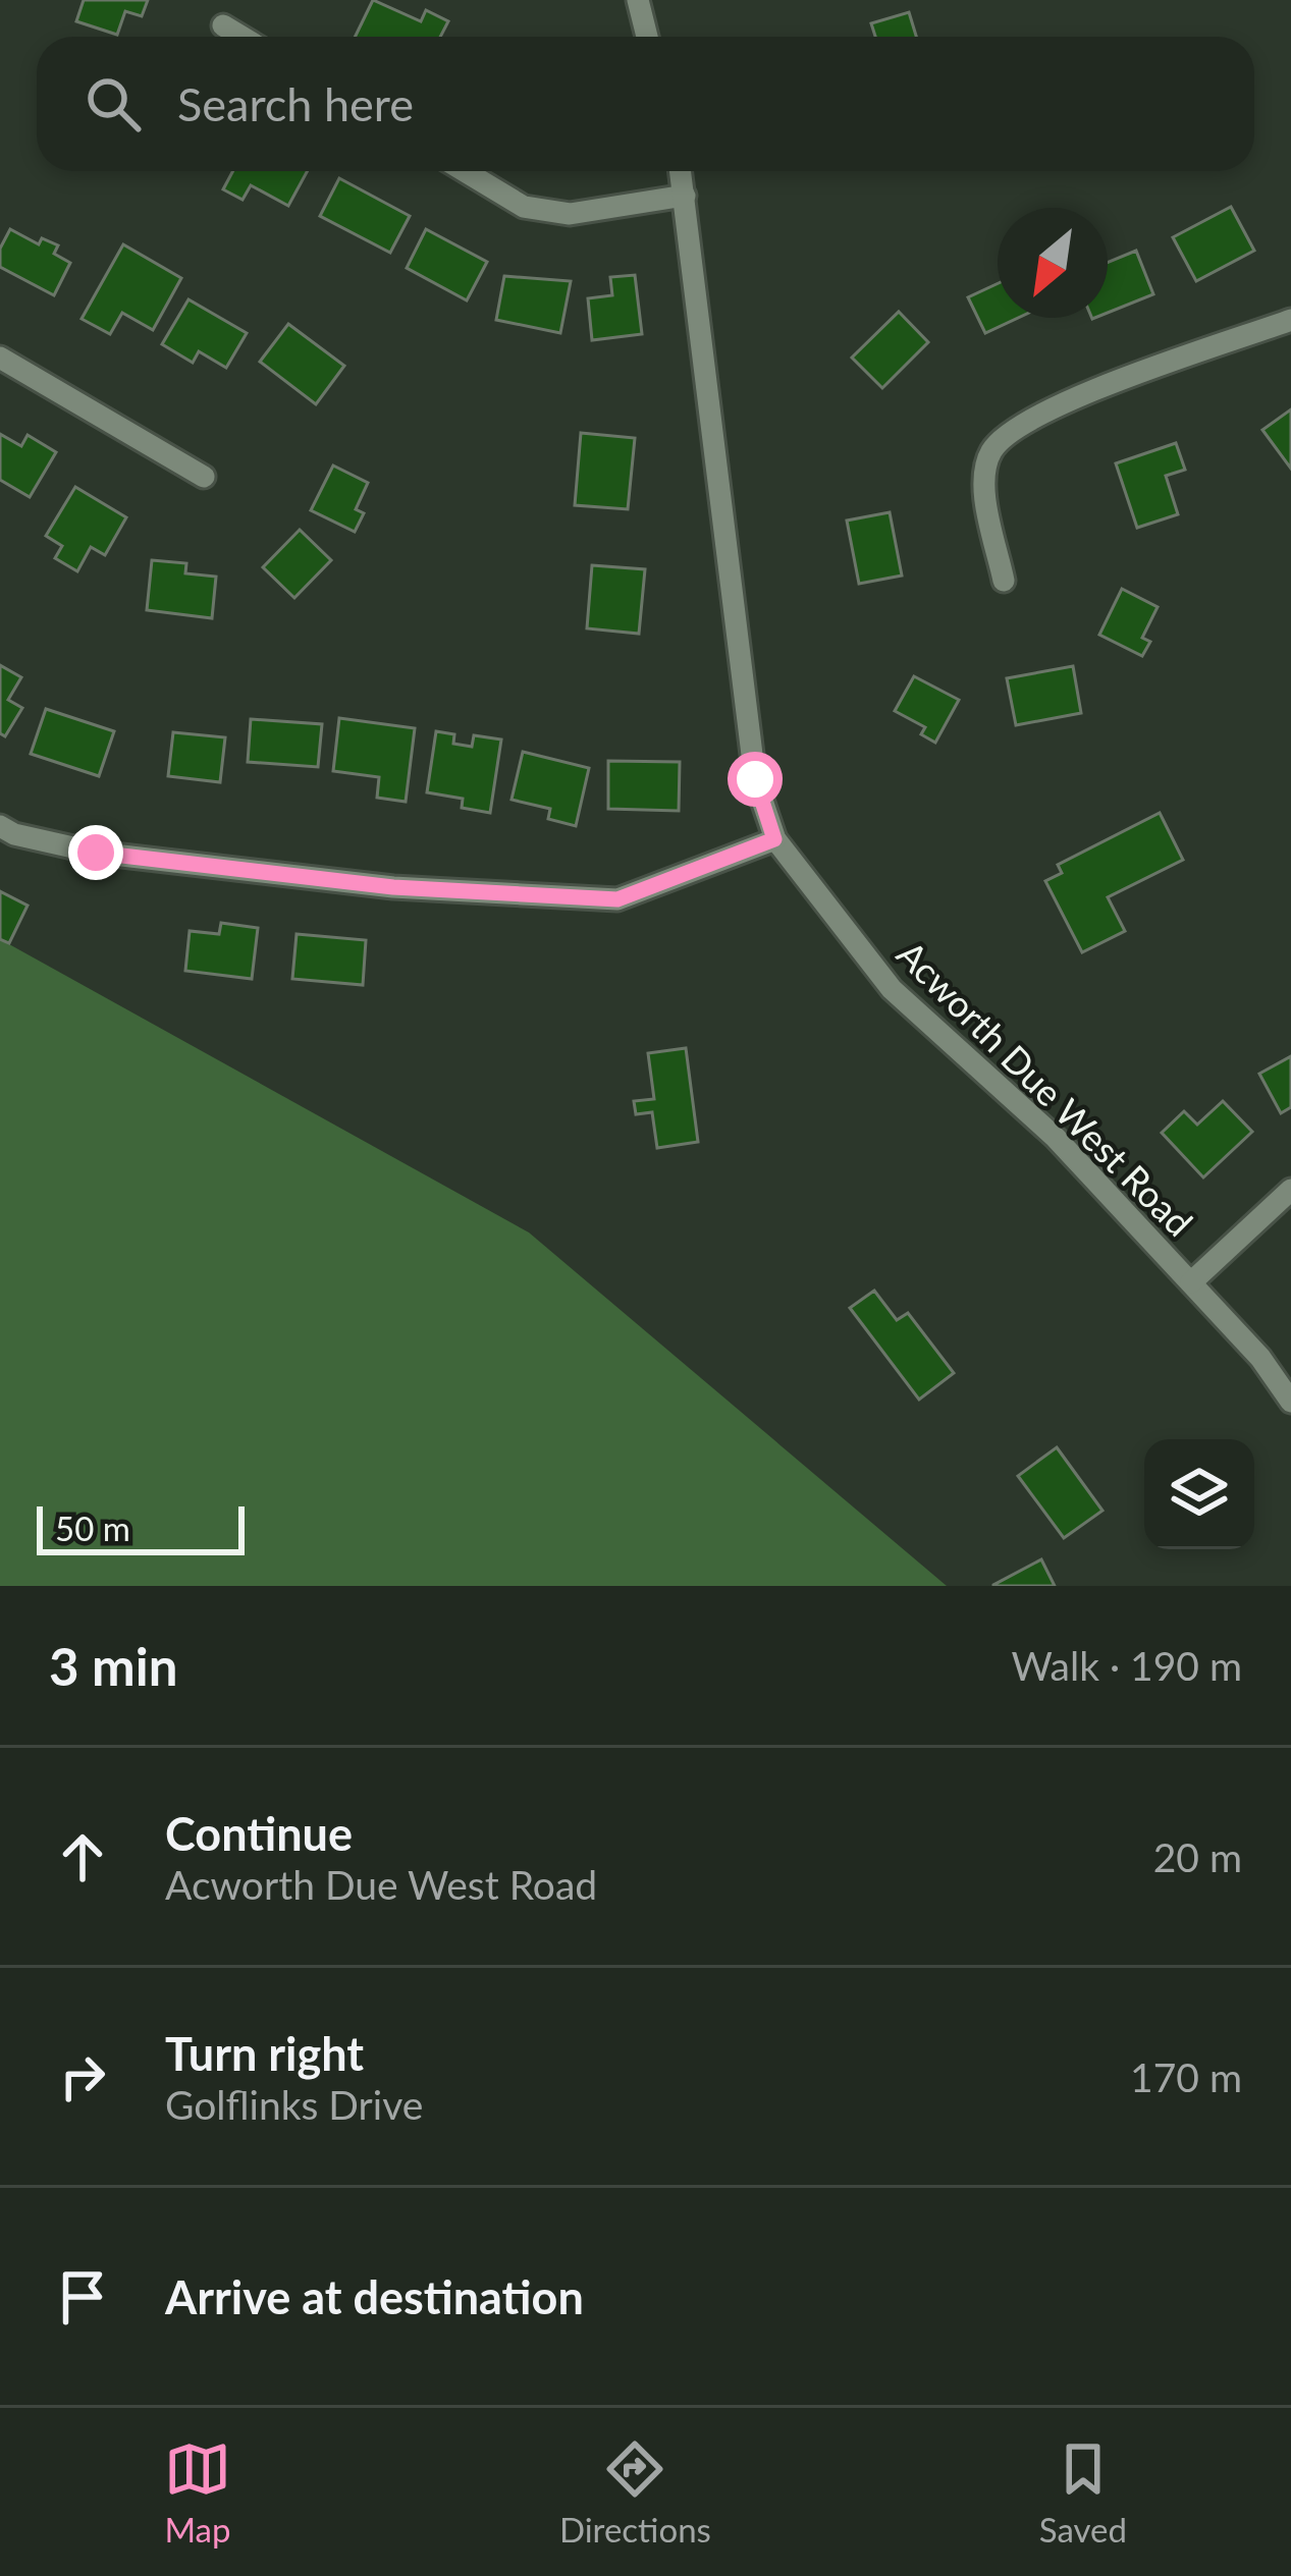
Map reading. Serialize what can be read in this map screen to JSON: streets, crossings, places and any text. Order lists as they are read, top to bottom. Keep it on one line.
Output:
{"streets":{"street":["Acworth Due West Road"]},"scale_bar":"50 m","north":"bottom left","page":{"search":"Search here","scale":"50 m","heading":["3 min","Walk · 190 m"],"list":[["Continue","Acworth Due West Road","20 m"],["Turn right","Golflinks Drive","170 m"],"Arrive at destination"],"nav":["Map","Directions","Saved"]}}
